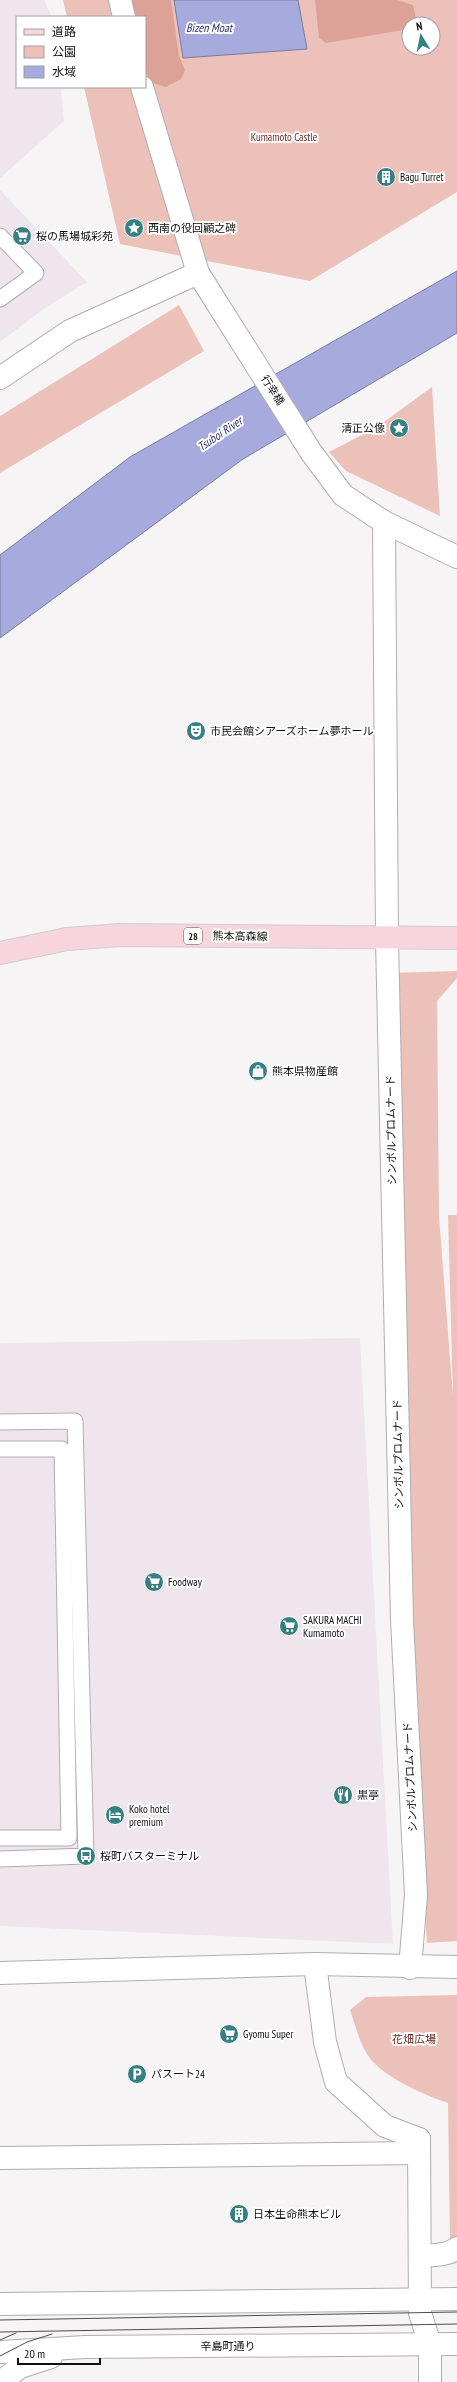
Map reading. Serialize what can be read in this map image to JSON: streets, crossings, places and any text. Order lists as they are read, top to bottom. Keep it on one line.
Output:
{"streets":{"main road":["28","熊本高森線"],"street":["行幸橋","シンボルプロムナード","辛島町通り"]},"crossings":[["行幸橋","シンボルプロムナード"],["熊本高森線","シンボルプロムナード"]],"water":["Bizen Moat","Tsuboi River"],"parks":["Kumamoto Castle","花畑広場"],"places":{"building":["Bagu Turret","日本生命熊本ビル"],"place":["西南の役回顧之碑","清正公像"],"supermarket":["桜の馬場城彩苑","Foodway","SAKURA MACHI Kumamoto","Gyomu Super"],"theatre":["市民会館シアーズホーム夢ホール"],"shop":["熊本県物産館"],"restaurant":["黒亭"],"hotel":["Koko hotel premium"],"bus stop":["桜町バスターミナル"],"parking":["パスート24"]},"legend":["道路","公園","水域"],"scale_bar":"20 m","north":"top"}
